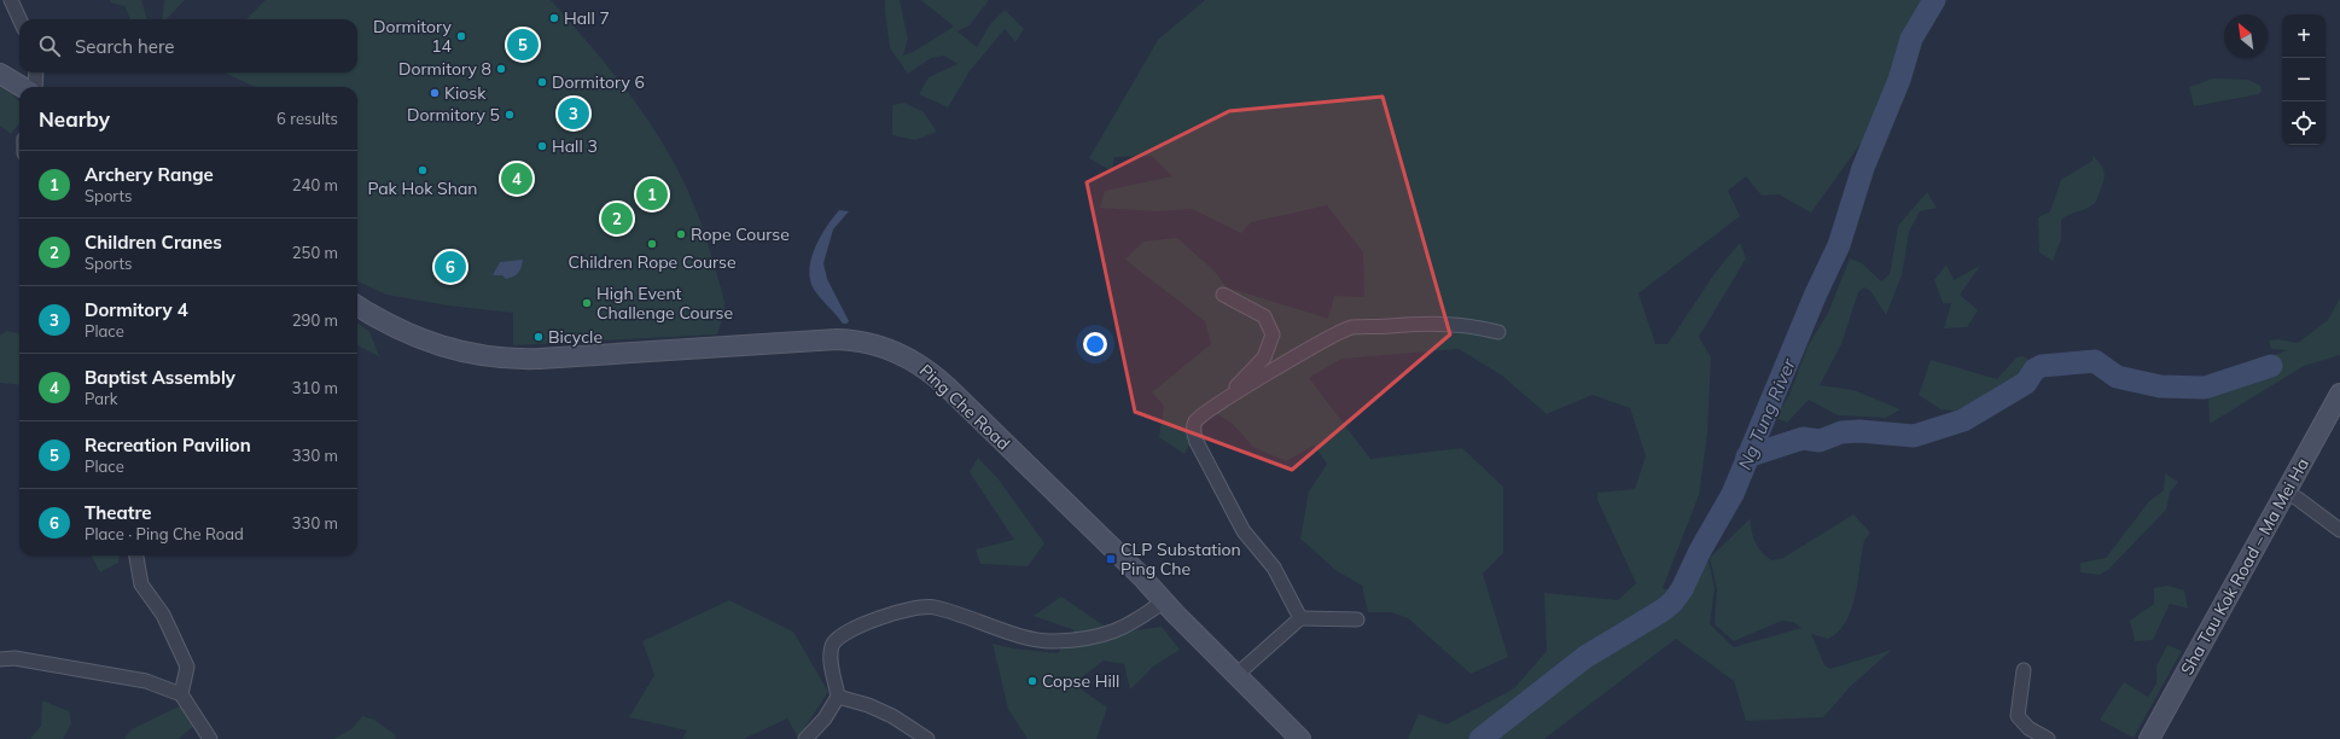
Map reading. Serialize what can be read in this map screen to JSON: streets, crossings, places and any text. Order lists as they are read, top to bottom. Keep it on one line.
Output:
{"streets":{"street":["Ping Che Road","Sha Tau Kok Road – Ma Mei Ha"]},"water":["Ng Tung River"],"places":{"other":["Hall 7","Dormitory 14","Dormitory 8","Dormitory 6","Kiosk","Dormitory 5","Hall 3","Pak Hok Shan","Rope Course","Children Rope Course","High Event Challenge Course","Bicycle","Copse Hill"],"transit":["CLP Substation Ping Che"]},"north":"top left","page":{"map_buttons":["+","−"],"search":"Search here","pins":["5","3","4","1","2","6"],"heading":["Nearby","6 results"],"list":[{"mark":"1","name":"Archery Range","note":"Sports","value":"240 m"},{"mark":"2","name":"Children Cranes","note":"Sports","value":"250 m"},{"mark":"3","name":"Dormitory 4","note":"Place","value":"290 m"},{"mark":"4","name":"Baptist Assembly","note":"Park","value":"310 m"},{"mark":"5","name":"Recreation Pavilion","note":"Place","value":"330 m"},{"mark":"6","name":"Theatre","note":"Place · Ping Che Road","value":"330 m"}]}}
